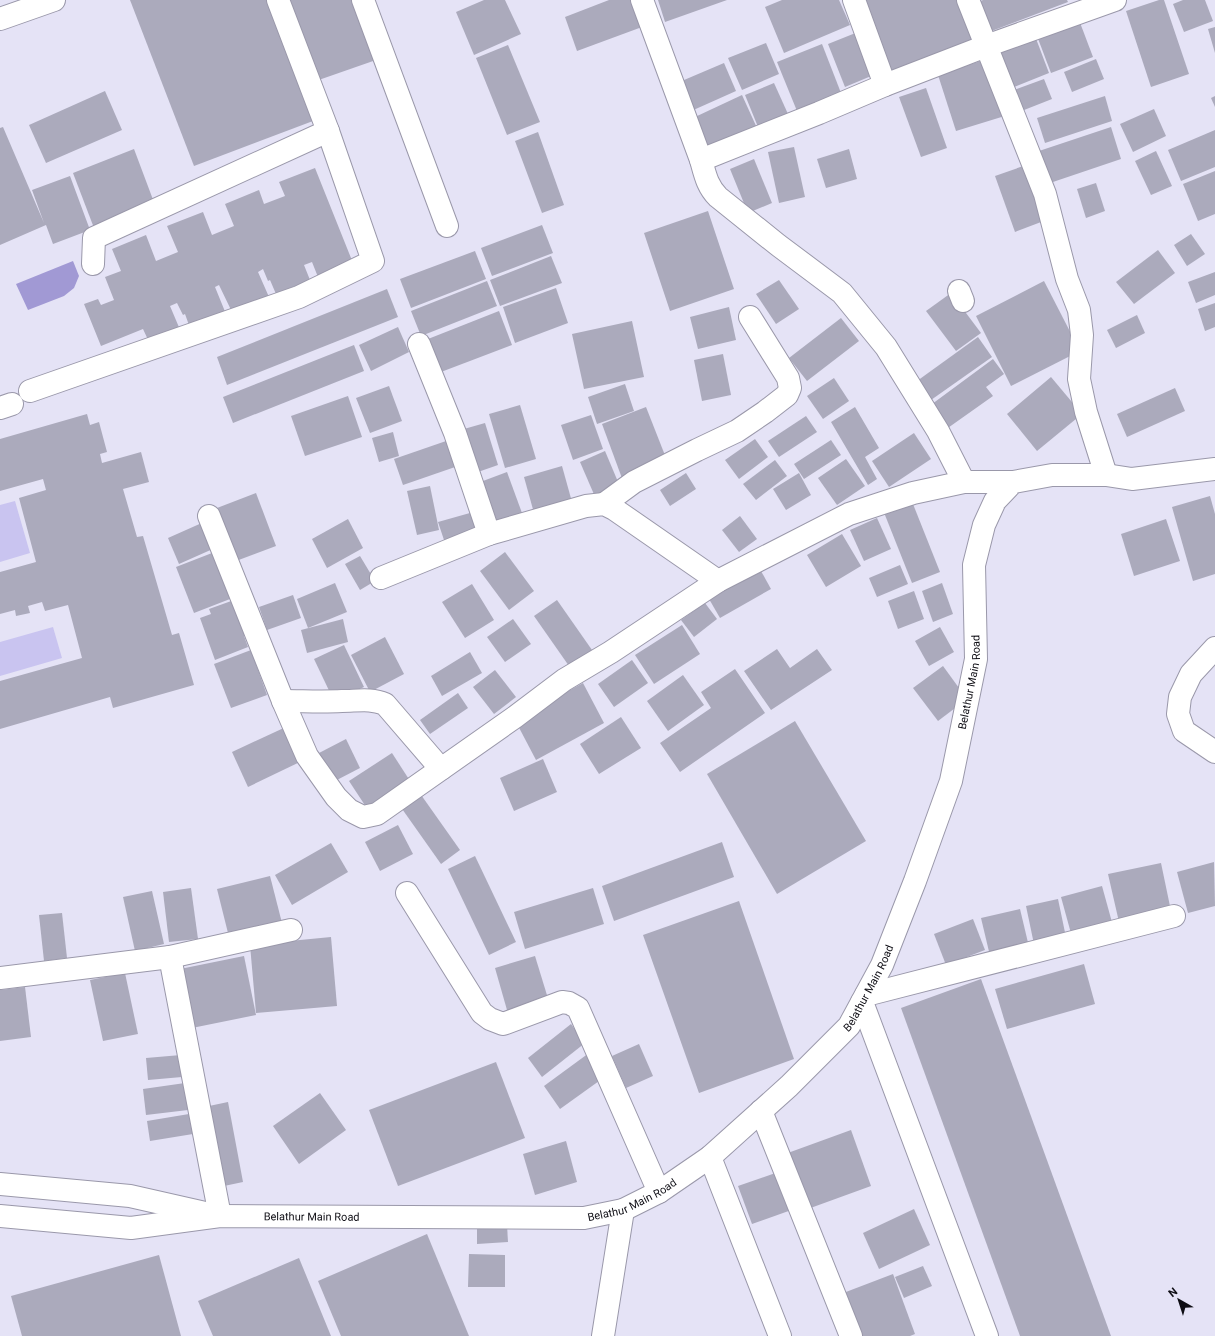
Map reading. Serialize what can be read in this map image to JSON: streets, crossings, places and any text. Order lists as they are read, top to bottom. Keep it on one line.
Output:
{"streets":{"street":["Belathur Main Road"]},"north":"top left"}
